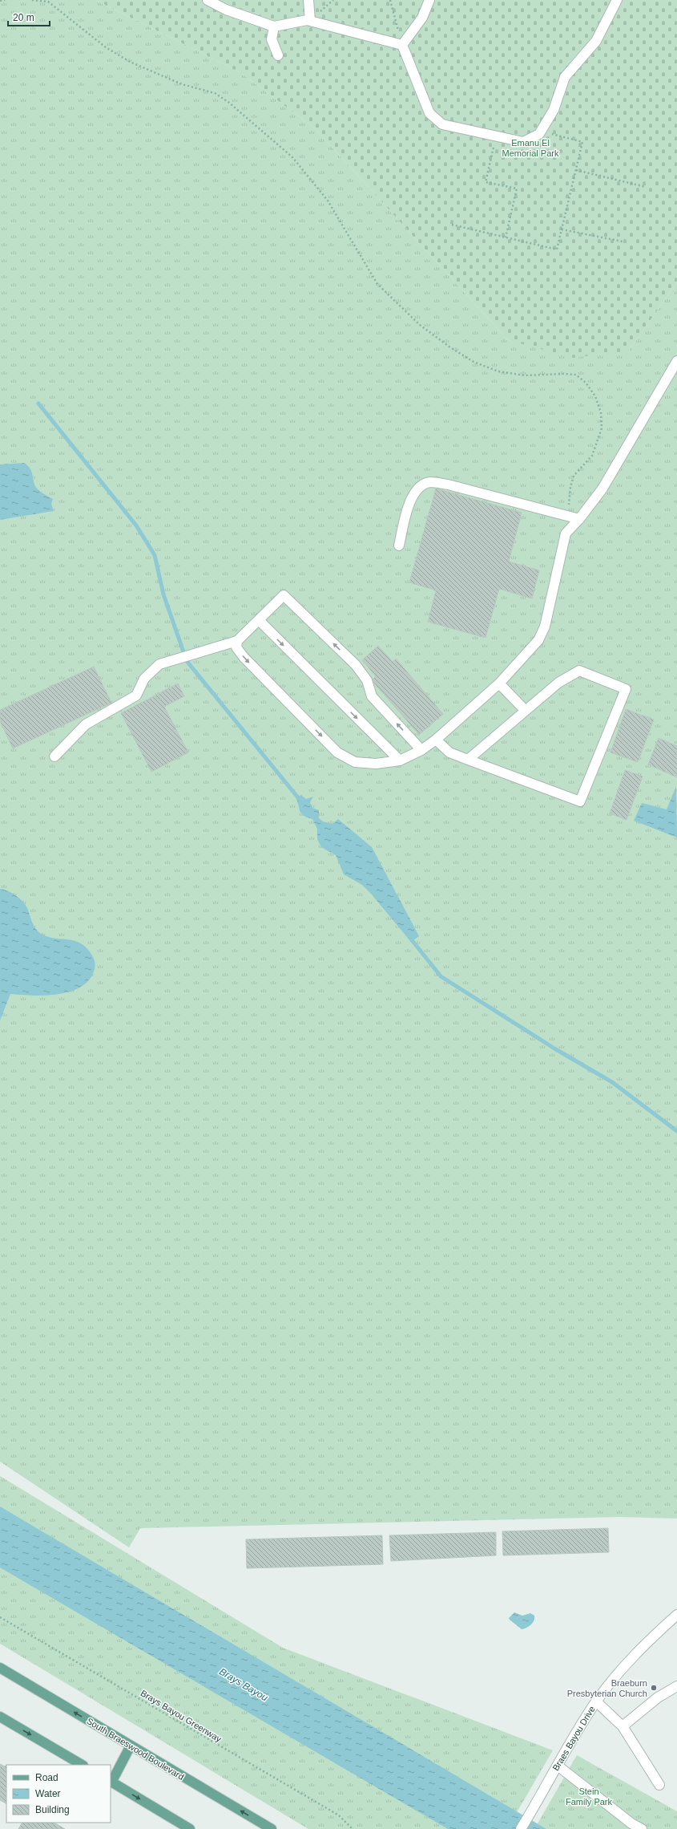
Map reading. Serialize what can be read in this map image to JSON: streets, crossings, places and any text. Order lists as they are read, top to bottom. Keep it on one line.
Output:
{"streets":{"main road":["South Braeswood Boulevard"],"street":["Braes Bayou Drive"],"path":["Brays Bayou Greenway"]},"water":["Brays Bayou"],"parks":["Emanu El Memorial Park","Stein Family Park"],"places":["Braeburn Presbyterian Church"],"legend":["Road","Water","Building"],"scale_bar":"20 m"}
